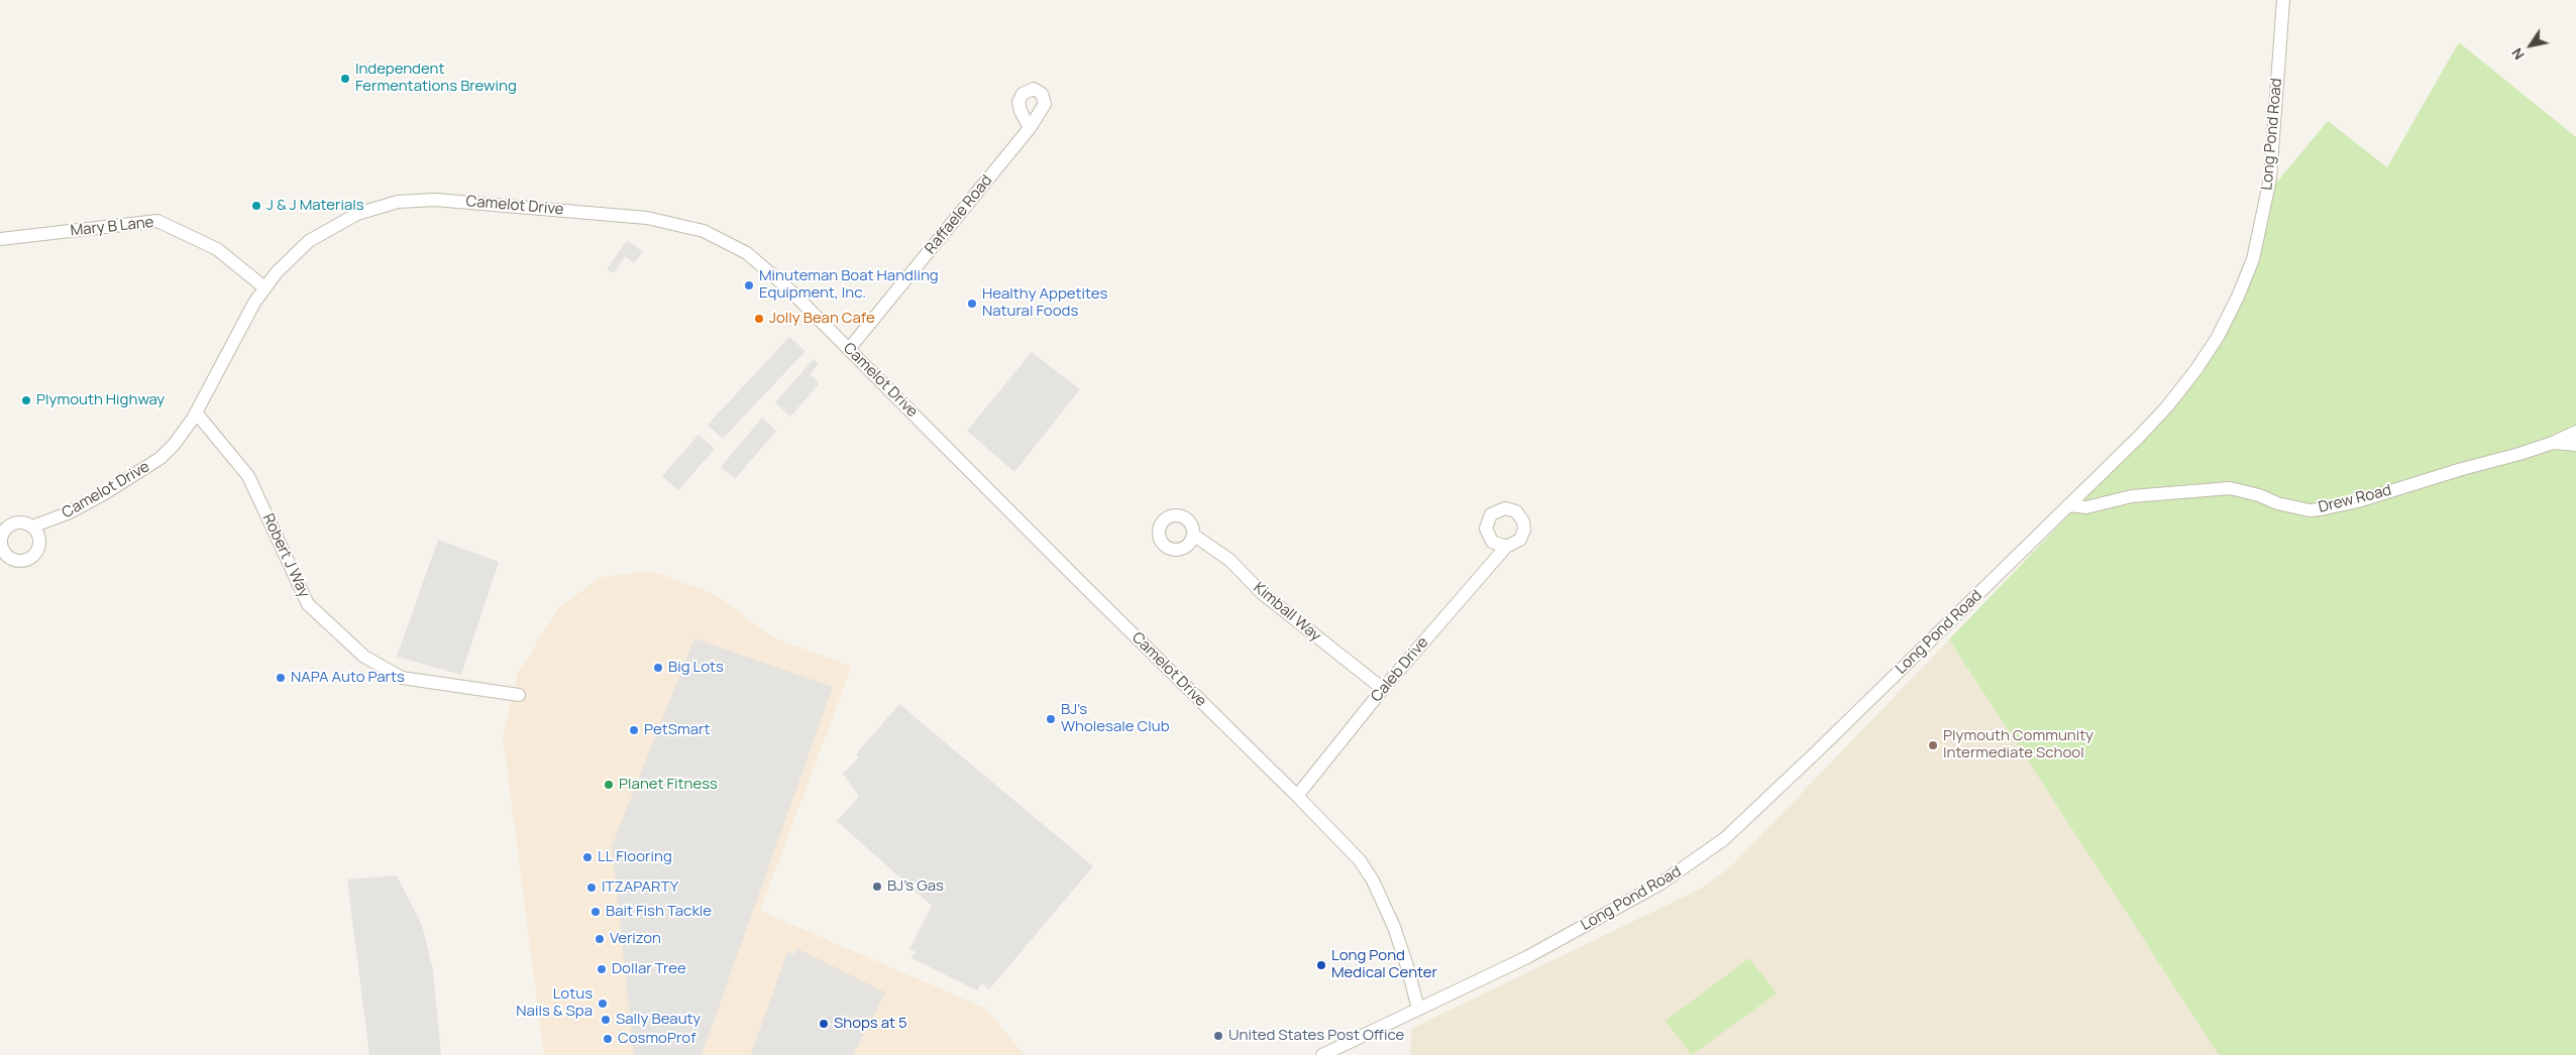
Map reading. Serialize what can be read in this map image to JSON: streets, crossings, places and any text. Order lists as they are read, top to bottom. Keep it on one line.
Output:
{"streets":{"street":["Long Pond Road","Camelot Drive","Raffaele Road","Mary B Lane","Drew Road","Robert J Way","Kimball Way","Caleb Drive"]},"crossings":[["Long Pond Road","Camelot Drive"],["Long Pond Road","Drew Road"],["Camelot Drive","Raffaele Road"],["Camelot Drive","Mary B Lane"],["Camelot Drive","Robert J Way"],["Camelot Drive","Caleb Drive"],["Kimball Way","Caleb Drive"]],"places":["Independent Fermentations Brewing","J & J Materials","Minuteman Boat Handling Equipment, Inc.","Healthy Appetites Natural Foods","Jolly Bean Cafe","Plymouth Highway","Big Lots","NAPA Auto Parts","BJ's Wholesale Club","PetSmart","Plymouth Community Intermediate School","Planet Fitness","LL Flooring","BJ’s Gas","ITZAPARTY","Bait Fish Tackle","Verizon","Long Pond Medical Center","Dollar Tree","Lotus Nails & Spa","Sally Beauty","Shops at 5","United States Post Office","CosmoProf"],"north":"bottom left"}
